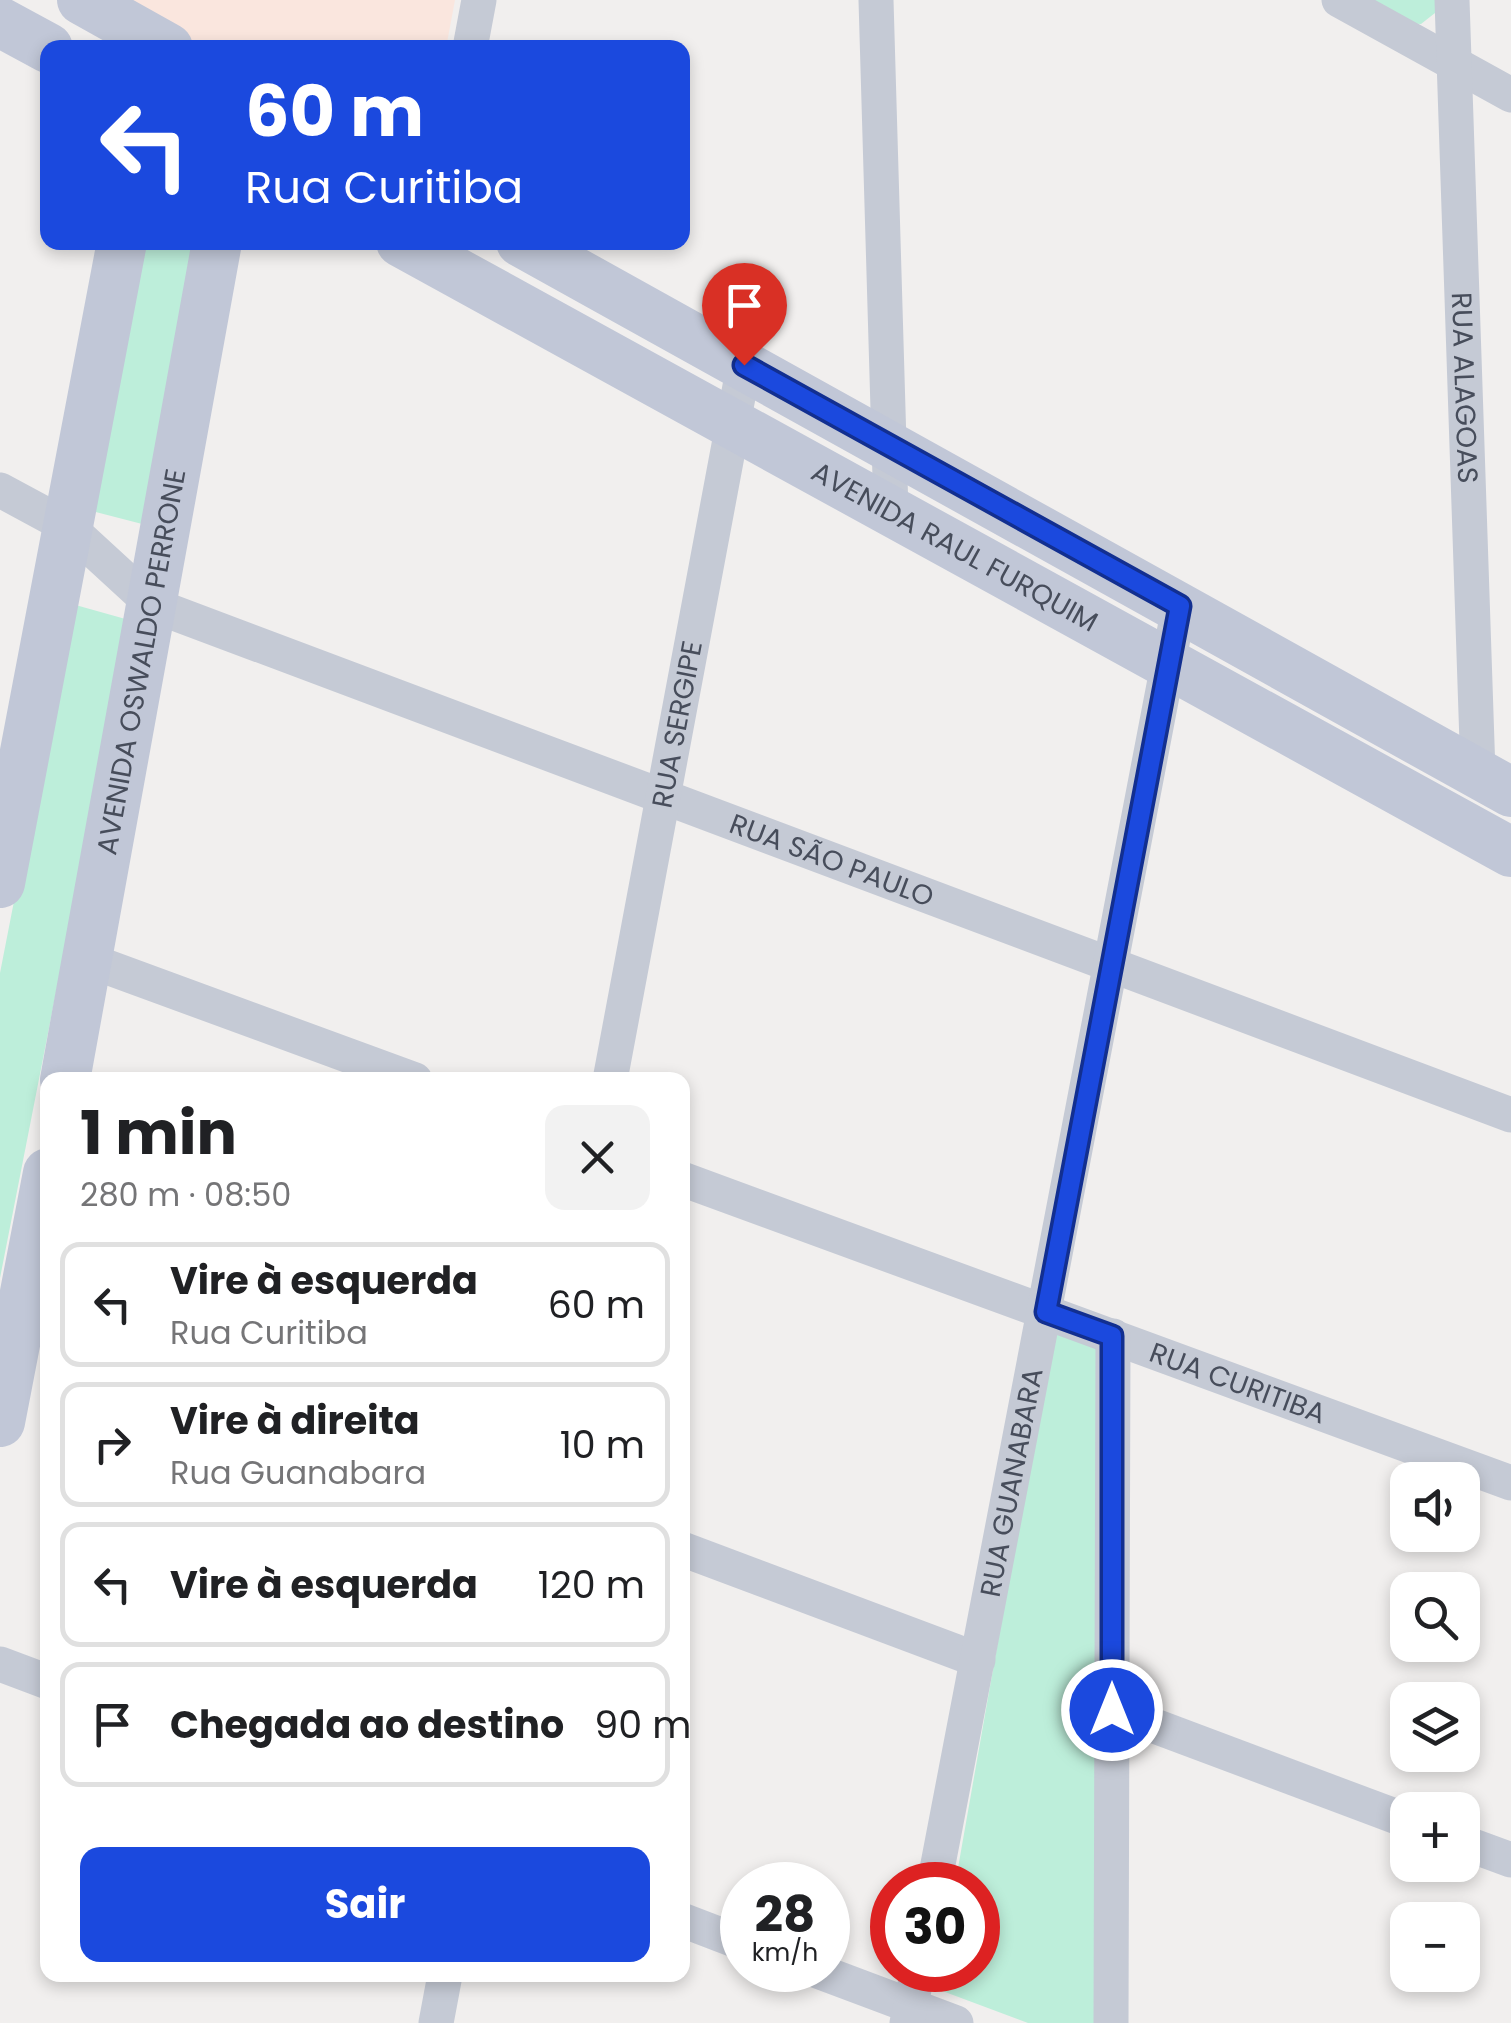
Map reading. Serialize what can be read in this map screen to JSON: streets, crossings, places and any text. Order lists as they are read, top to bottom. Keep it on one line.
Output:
{"streets":{"main road":["AVENIDA RAUL FURQUIM","AVENIDA OSWALDO PERRONE"],"street":["RUA ALAGOAS","RUA SERGIPE","RUA SÃO PAULO","RUA CURITIBA","RUA GUANABARA"]},"crossings":[["RUA ALAGOAS","AVENIDA RAUL FURQUIM"],["AVENIDA RAUL FURQUIM","RUA SERGIPE"],["AVENIDA RAUL FURQUIM","RUA GUANABARA"],["AVENIDA OSWALDO PERRONE","RUA SÃO PAULO"],["RUA SERGIPE","RUA SÃO PAULO"],["RUA SÃO PAULO","RUA GUANABARA"],["RUA CURITIBA","RUA GUANABARA"]],"page":{"turn":["60 m","Rua Curitiba"],"heading":["1 min","280 m · 08:50"],"list":[{"name":"Vire à esquerda","note":"Rua Curitiba","value":"60 m"},{"name":"Vire à direita","note":"Rua Guanabara","value":"10 m"},{"name":"Vire à esquerda","value":"120 m"},{"name":"Chegada ao destino","value":"90 m"}],"map_buttons":["+","−"],"buttons":"Sair","speed":"28 km/h","limit":"30"}}
